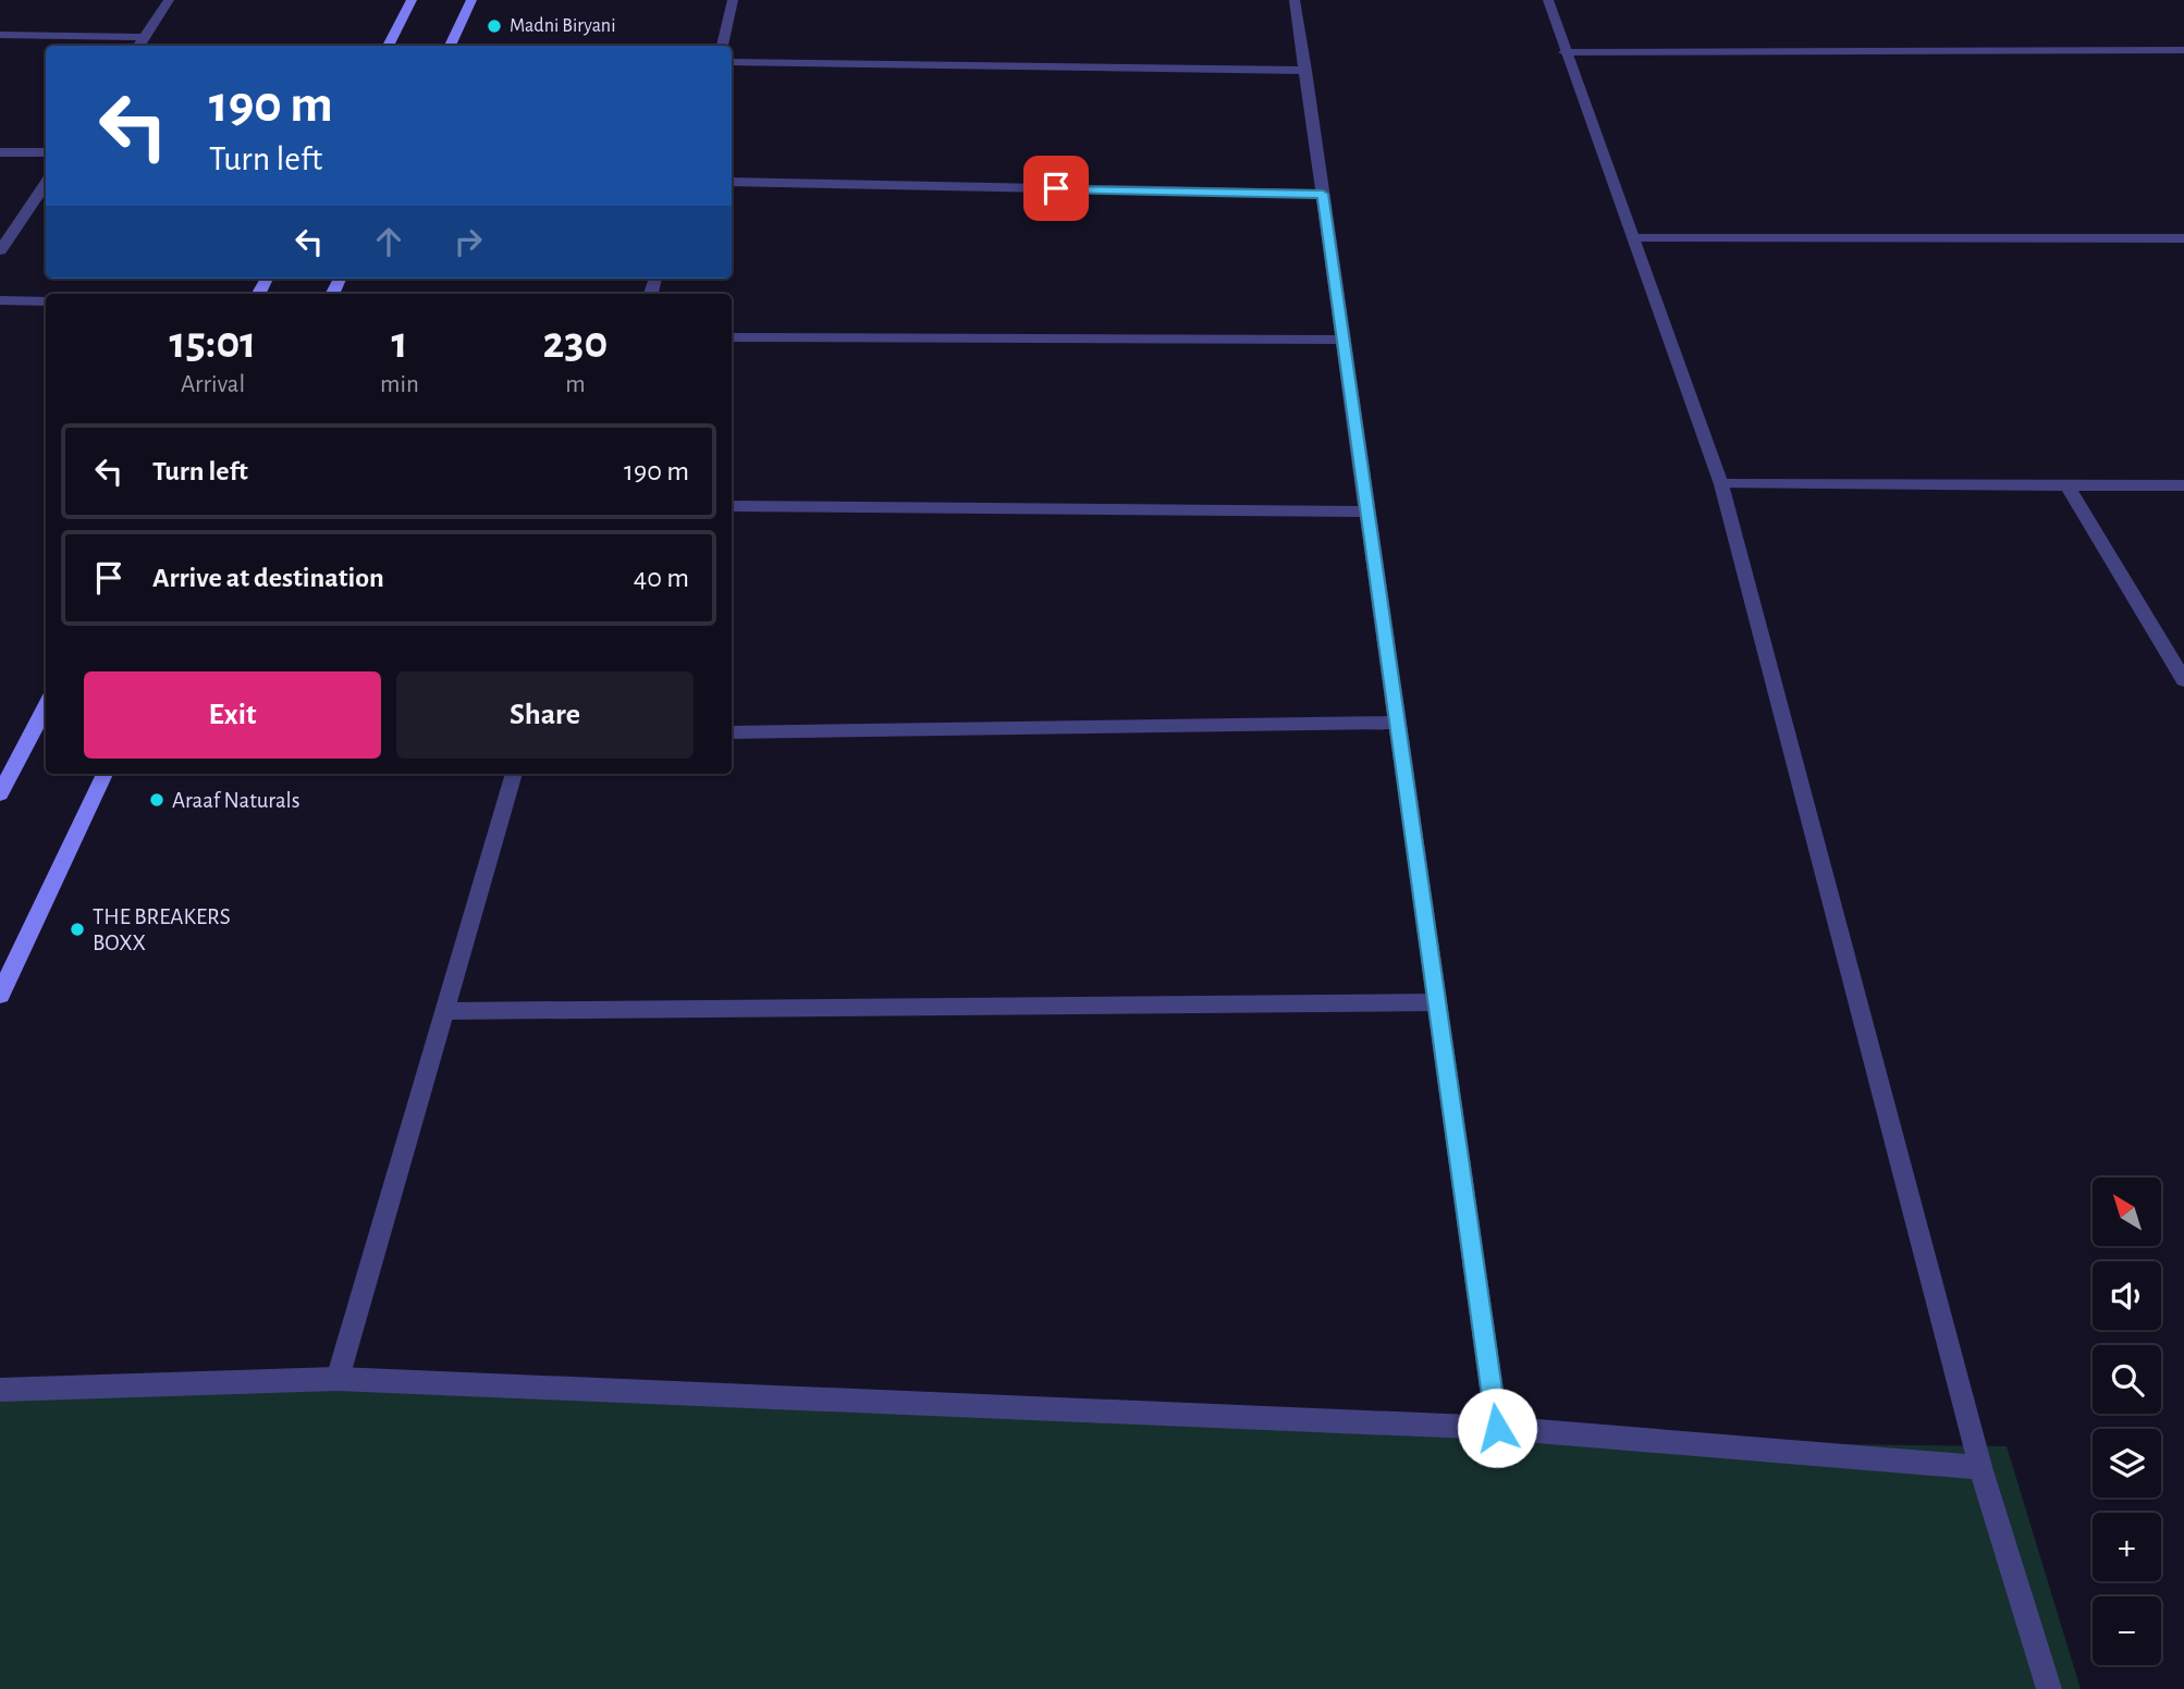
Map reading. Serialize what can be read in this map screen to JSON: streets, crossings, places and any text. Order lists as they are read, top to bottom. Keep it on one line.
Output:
{"places":["Madni Biryani","Araaf Naturals","THE BREAKERS BOXX"],"north":"top left","page":{"turn":["190 m","Turn left"],"eta":["15:01","Arrival","1","min","230","m"],"list":[{"name":"Turn left","value":"190 m"},{"name":"Arrive at destination","value":"40 m"}],"buttons":["Exit","Share"],"map_buttons":["+","−"]}}
